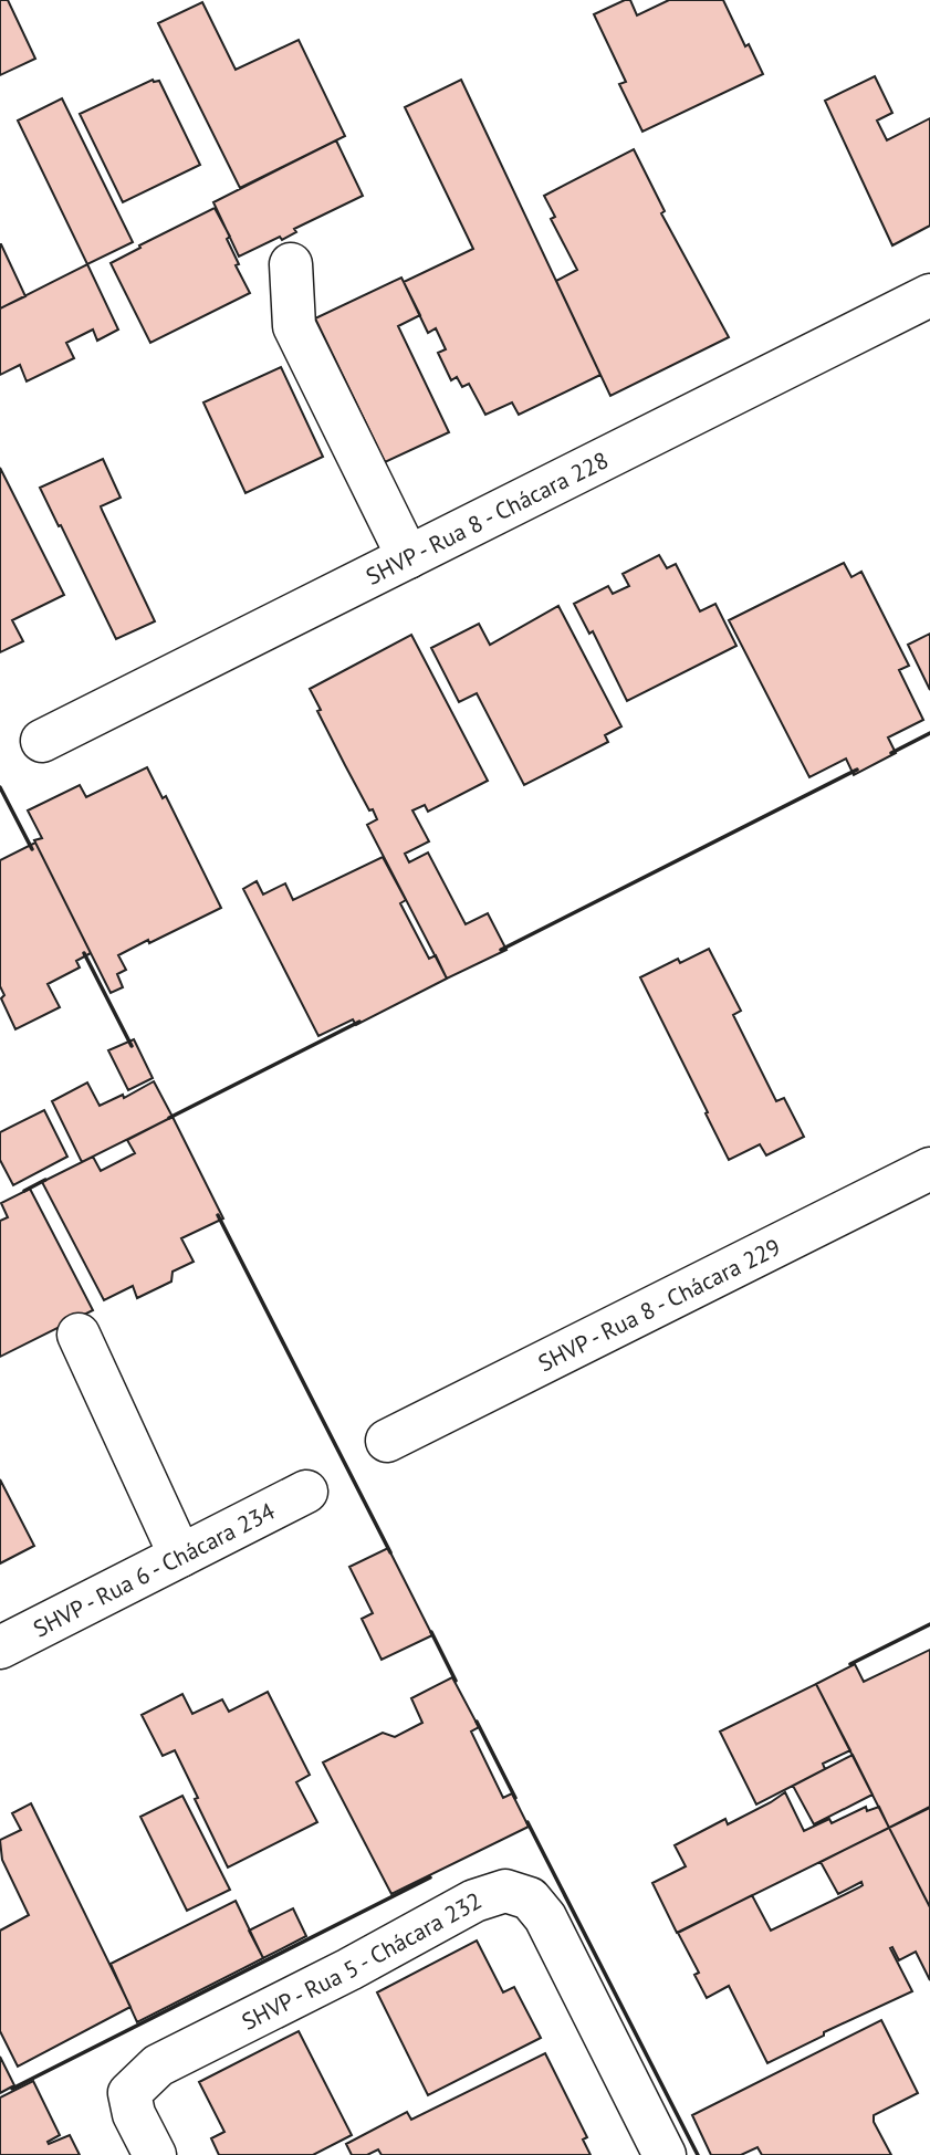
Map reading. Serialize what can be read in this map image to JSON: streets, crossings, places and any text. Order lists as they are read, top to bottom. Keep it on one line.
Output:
{"streets":{"street":["SHVP - Rua 8 - Chácara 228","SHVP - Rua 8 - Chácara 229","SHVP - Rua 6 - Chácara 234","SHVP - Rua 5 - Chácara 232"]}}
